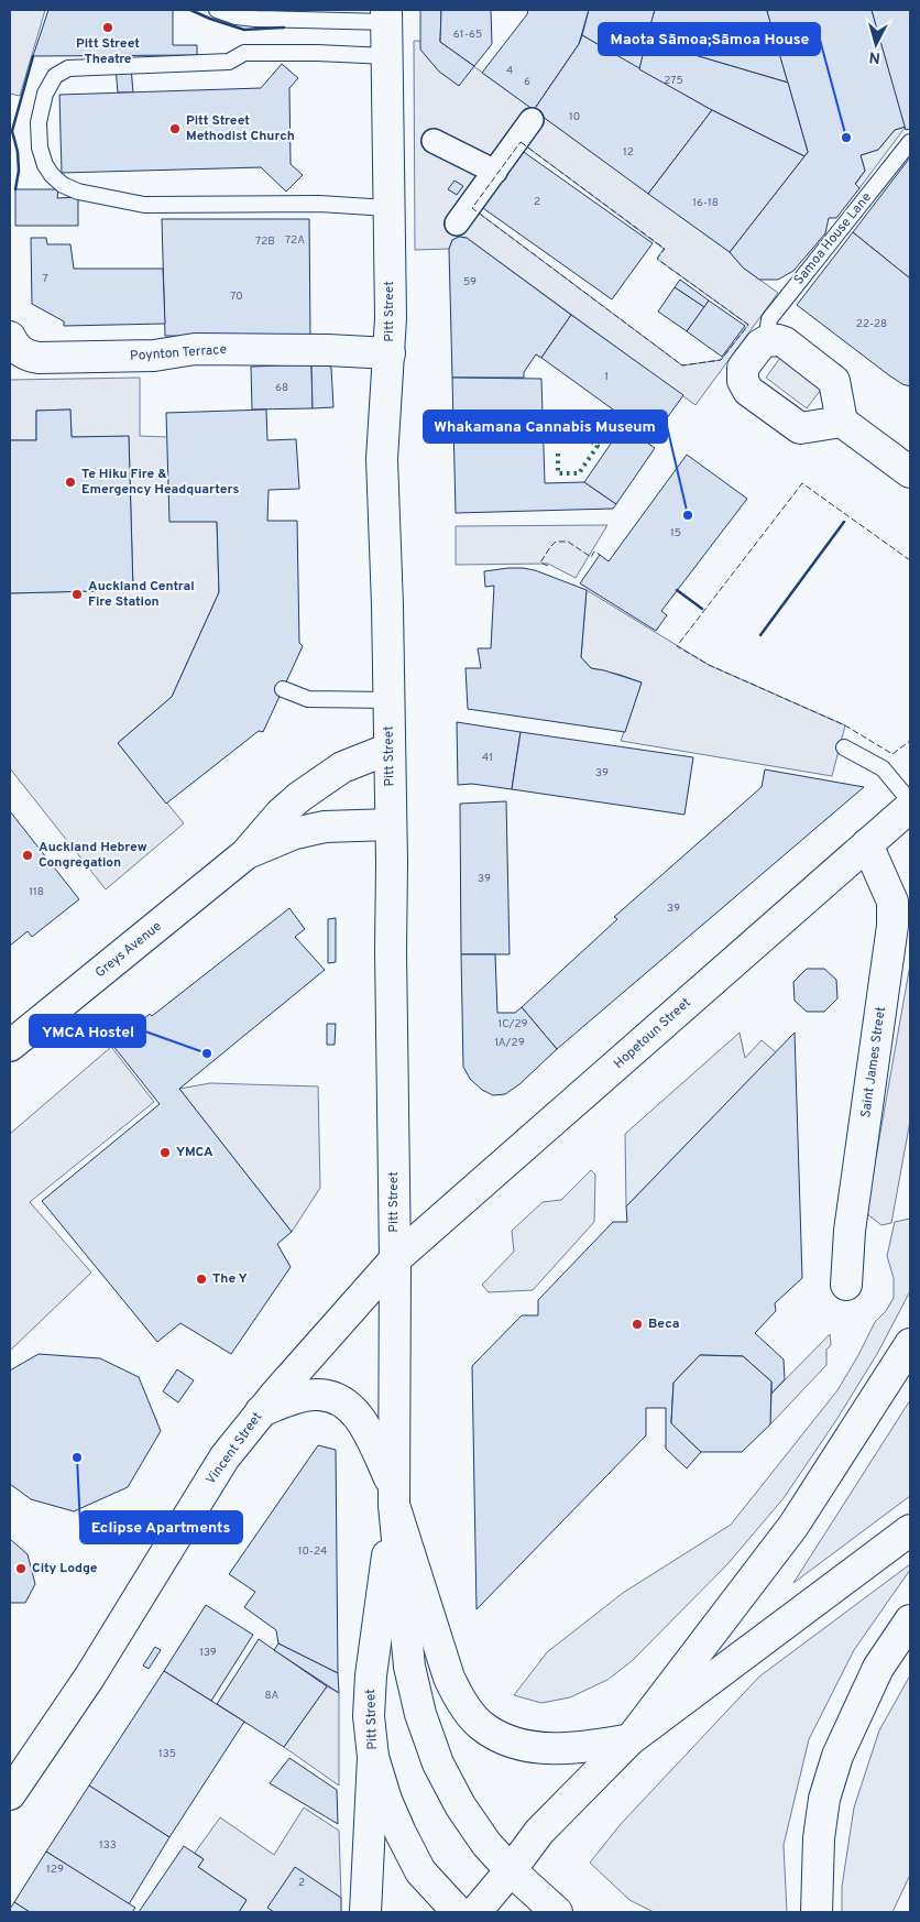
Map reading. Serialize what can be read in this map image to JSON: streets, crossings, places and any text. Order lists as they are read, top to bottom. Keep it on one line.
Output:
{"streets":{"main road":["Pitt Street","Poynton Terrace","Greys Avenue","Hopetoun Street","Saint James Street","Vincent Street"],"lane":["Samoa House Lane"]},"crossings":[["Pitt Street","Poynton Terrace"],["Pitt Street","Greys Avenue"],["Pitt Street","Hopetoun Street"],["Pitt Street","Vincent Street"],["Hopetoun Street","Saint James Street"],["Hopetoun Street","Vincent Street"]],"places":["Pitt Street Theatre","Pitt Street Methodist Church","Maota Sāmoa;Sāmoa House","Te Hiku Fire & Emergency Headquarters","Whakamana Cannabis Museum","Auckland Central Fire Station","Auckland Hebrew Congregation","YMCA Hostel","YMCA","The Y","Beca","Eclipse Apartments","City Lodge"],"house_numbers":["61-65","4","275","6","10","12","2","16-18","72A","72B","7","59","70","22-28","1","68","15","41","39","39","118","39","1C/29","1A/29","10-24","139","8A","135","133","129","2"],"north":"bottom"}
